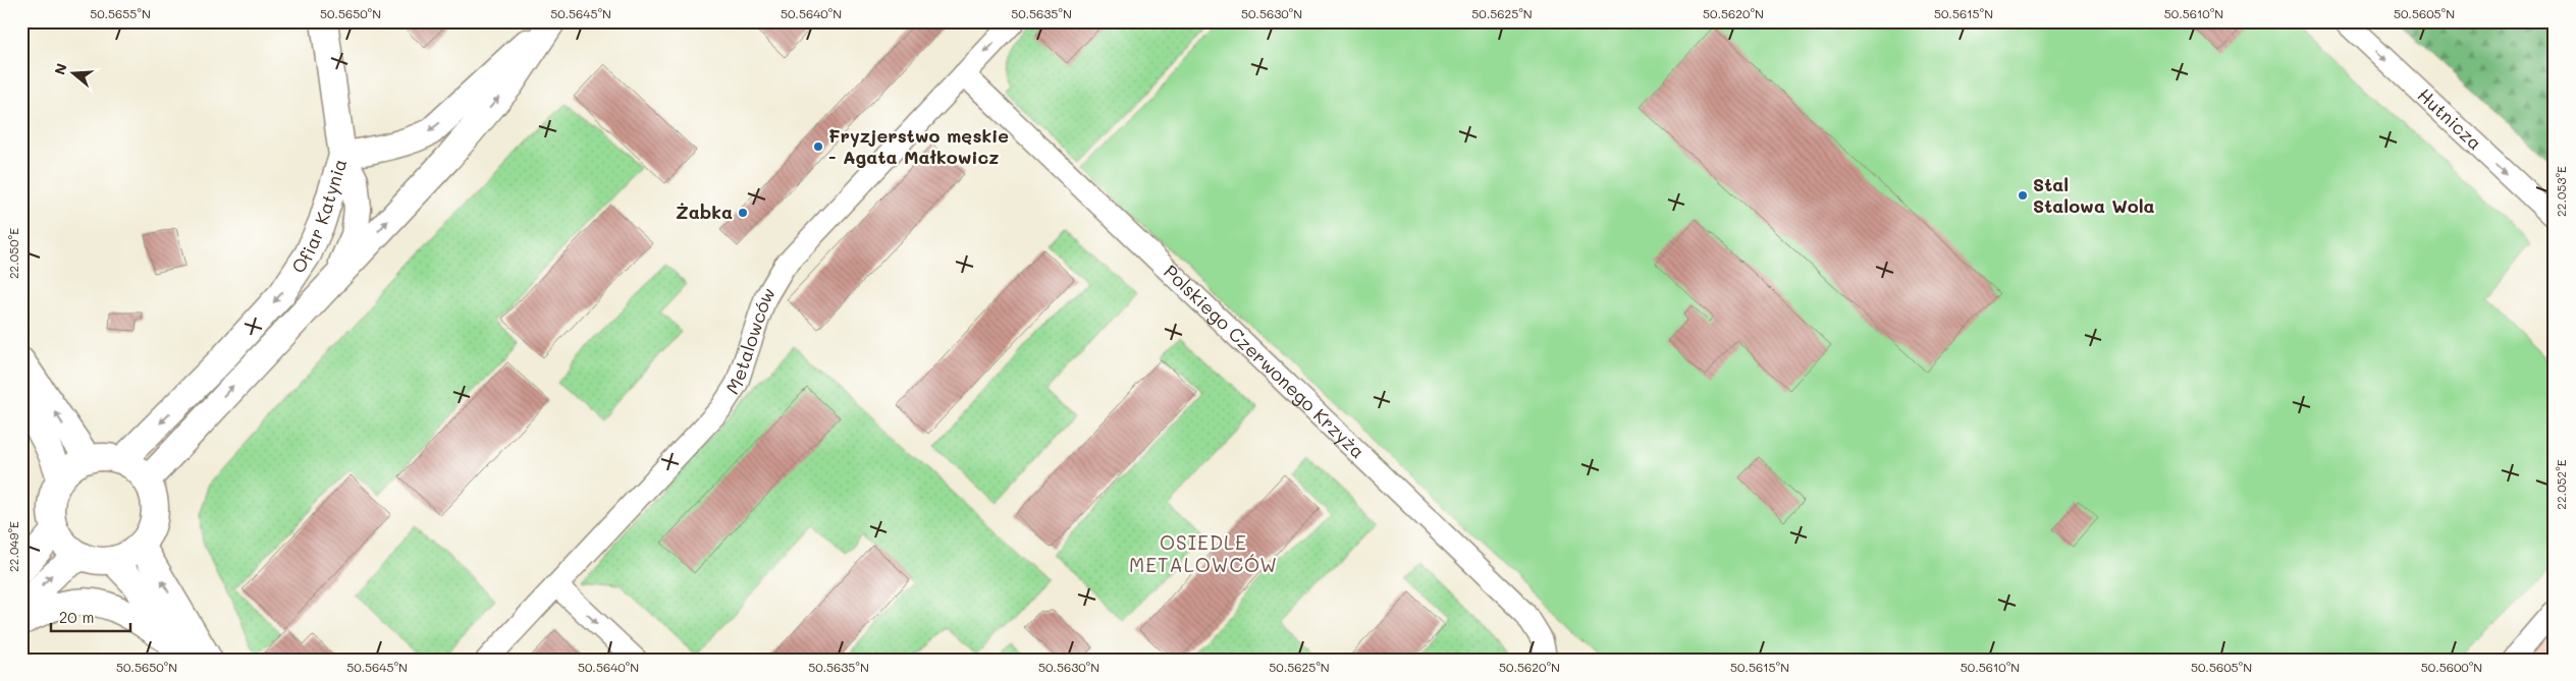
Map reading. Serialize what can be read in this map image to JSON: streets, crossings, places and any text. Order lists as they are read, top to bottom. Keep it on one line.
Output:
{"streets":{"street":["Hutnicza","Ofiar Katynia","Metalowców","Polskiego Czerwonego Krzyża"]},"crossings":[["Metalowców","Polskiego Czerwonego Krzyża"]],"one_way":["Hutnicza"],"districts":["OSIEDLE METALOWCÓW"],"places":["Fryzjerstwo męskie - Agata Małkowicz","Stal Stalowa Wola","Żabka"],"scale_bar":"20 m","north":"left","coordinates":["50.5655°N","50.5650°N","50.5645°N","50.5640°N","50.5635°N","50.5630°N","50.5625°N","50.5620°N","50.5615°N","50.5610°N","50.5605°N","22.053°E","22.050°E","22.052°E","22.049°E","50.5600°N"]}
